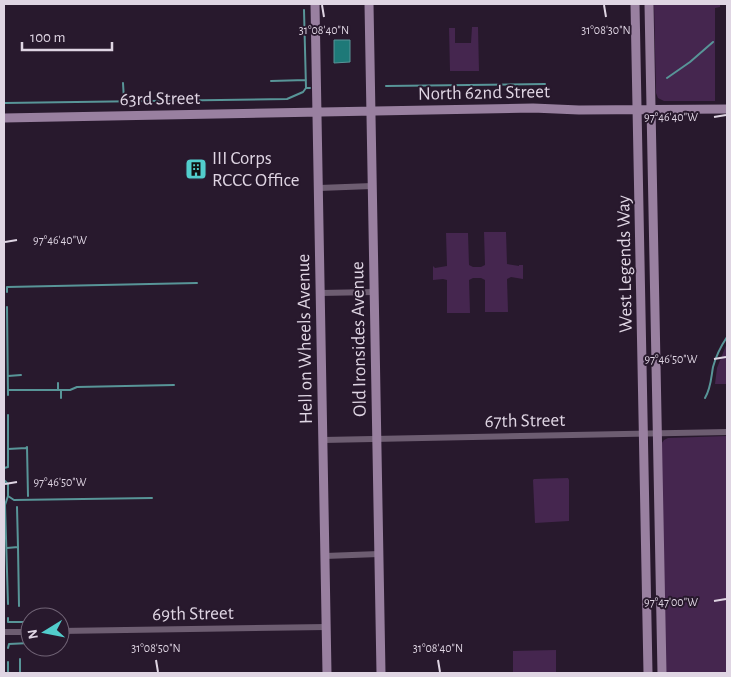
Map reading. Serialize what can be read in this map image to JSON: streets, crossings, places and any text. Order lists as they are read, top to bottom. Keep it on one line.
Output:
{"streets":{"street":["North 62nd Street","63rd Street","West Legends Way","Hell on Wheels Avenue","Old Ironsides Avenue","67th Street","69th Street"]},"crossings":[["North 62nd Street","63rd Street"],["North 62nd Street","West Legends Way"],["North 62nd Street","Hell on Wheels Avenue"],["North 62nd Street","Old Ironsides Avenue"],["63rd Street","Hell on Wheels Avenue"],["West Legends Way","67th Street"],["Hell on Wheels Avenue","67th Street"],["Hell on Wheels Avenue","69th Street"],["Old Ironsides Avenue","67th Street"]],"places":{"building":["III Corps RCCC Office"]},"scale_bar":"100 m","north":"left","coordinates":["31°08'40\"N","31°08'30\"N","97°46'40\"W","97°46'50\"W","97°47'00\"W","31°08'50\"N"]}
